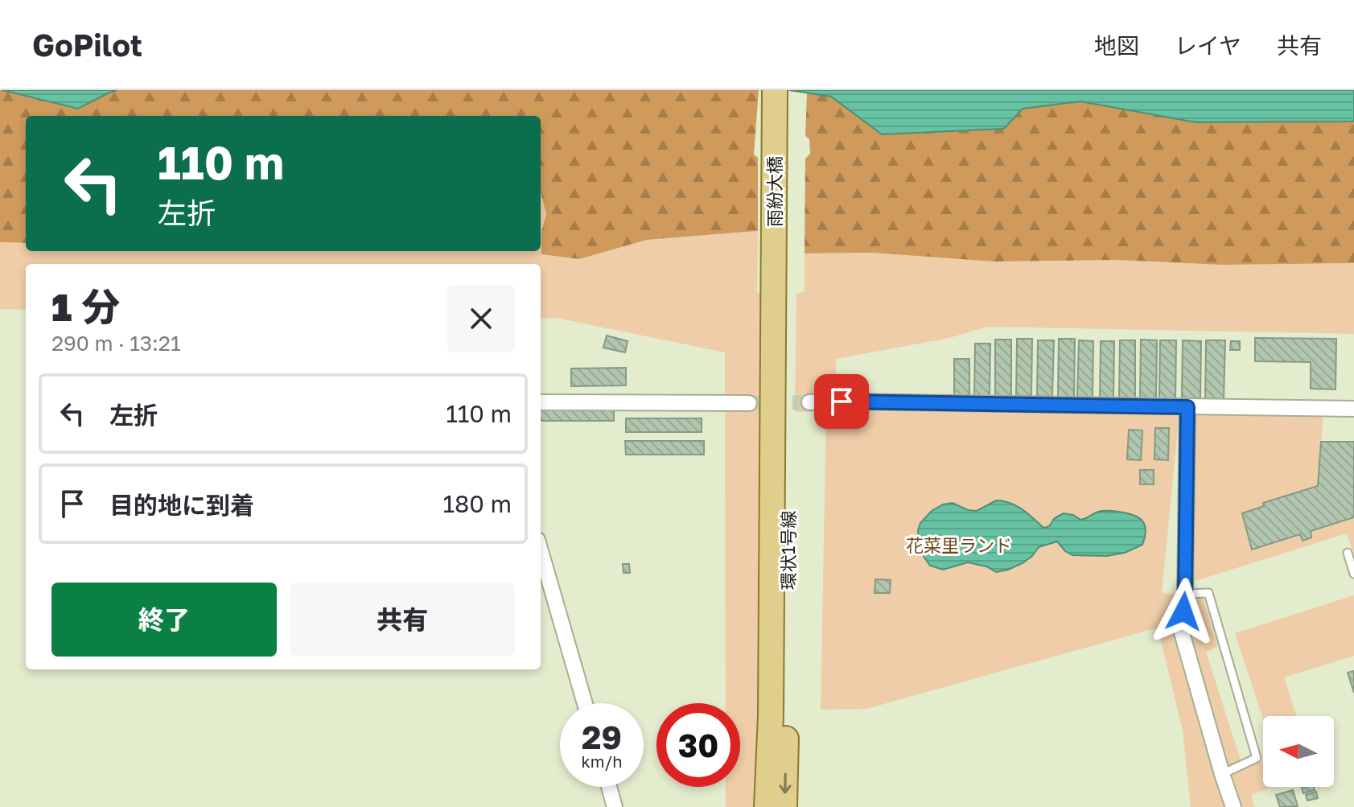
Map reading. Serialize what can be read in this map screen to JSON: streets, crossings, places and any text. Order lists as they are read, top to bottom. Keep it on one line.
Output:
{"streets":{"main road":["雨紛大橋","環状1号線"]},"crossings":[["雨紛大橋","環状1号線"]],"parks":["花菜里ランド"],"north":"left","page":{"header":"GoPilot","nav":["地図","レイヤ","共有"],"turn":["110 m","左折"],"heading":["1 分","290 m · 13:21"],"list":[{"name":"左折","value":"110 m"},{"name":"目的地に到着","value":"180 m"}],"buttons":["終了","共有"],"speed":"29 km/h","limit":"30"}}
